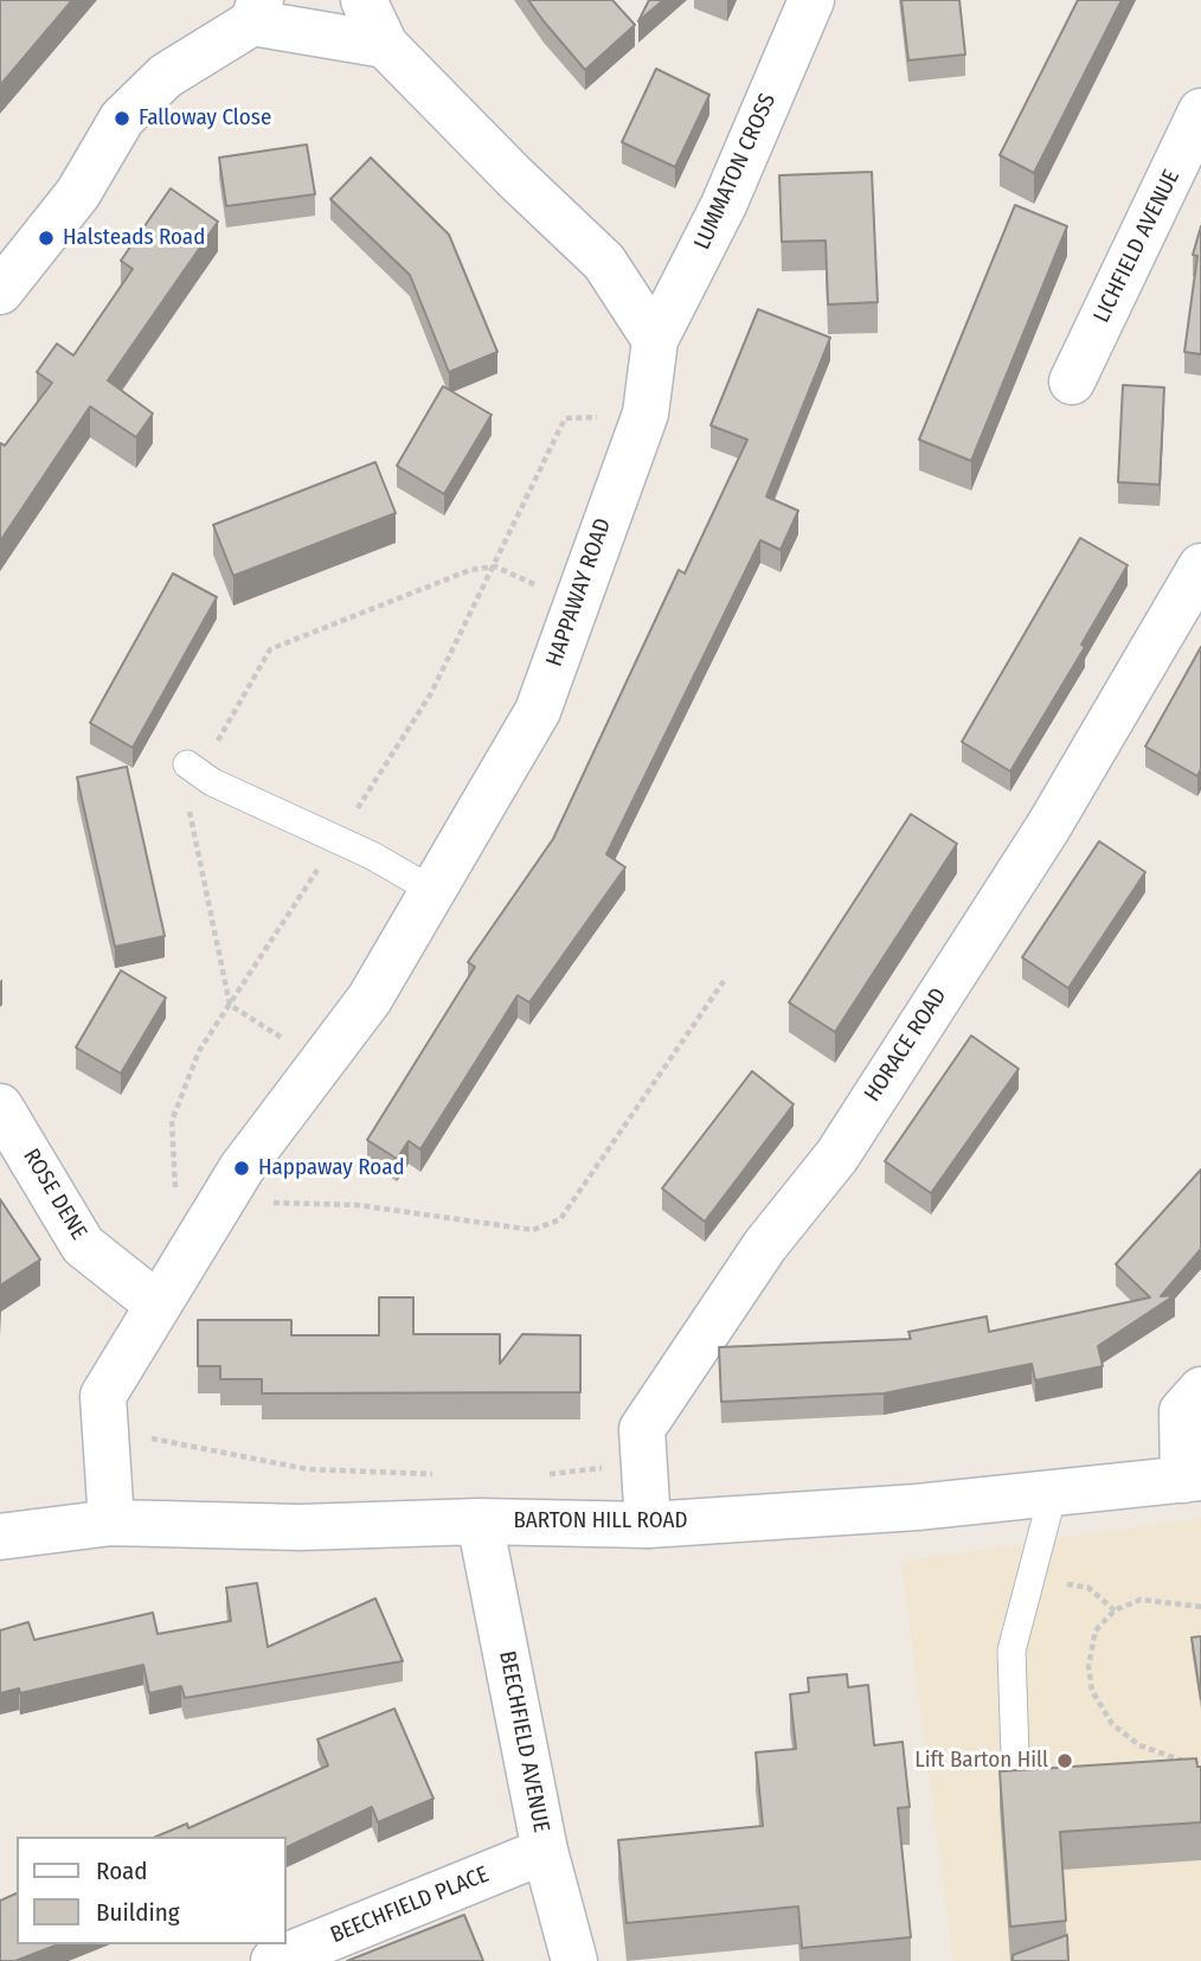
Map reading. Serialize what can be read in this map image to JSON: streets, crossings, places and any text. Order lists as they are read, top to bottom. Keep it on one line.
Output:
{"streets":{"street":["LUMMATON CROSS","LICHFIELD AVENUE","HAPPAWAY ROAD","HORACE ROAD","ROSE DENE","BARTON HILL ROAD","BEECHFIELD AVENUE","BEECHFIELD PLACE"]},"crossings":[["LUMMATON CROSS","HAPPAWAY ROAD"],["HAPPAWAY ROAD","ROSE DENE"],["HAPPAWAY ROAD","BARTON HILL ROAD"],["HORACE ROAD","BARTON HILL ROAD"],["BARTON HILL ROAD","BEECHFIELD AVENUE"],["BEECHFIELD AVENUE","BEECHFIELD PLACE"]],"places":["Falloway Close","Halsteads Road","Happaway Road","Lift Barton Hill"],"legend":["Road","Building"]}
